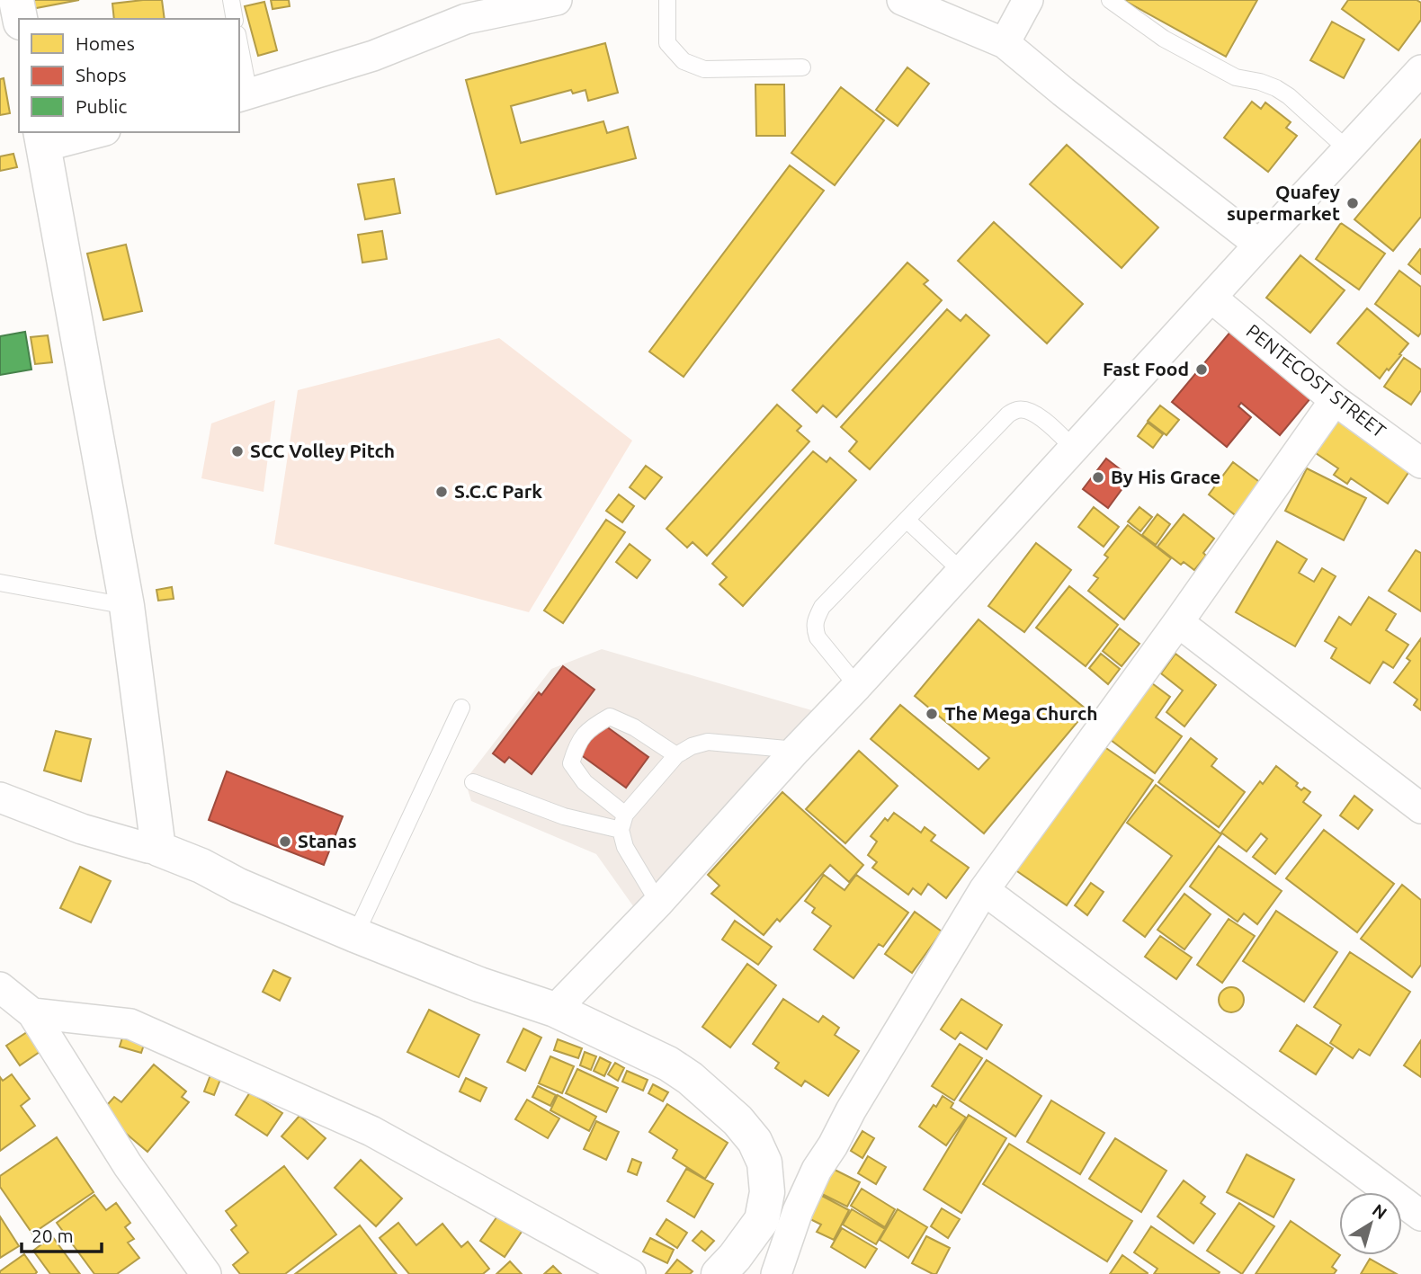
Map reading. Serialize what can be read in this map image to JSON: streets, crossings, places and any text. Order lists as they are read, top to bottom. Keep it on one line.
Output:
{"streets":{"street":["PENTECOST STREET"]},"places":["Quafey supermarket","Fast Food","SCC Volley Pitch","By His Grace","S.C.C Park","The Mega Church","Stanas"],"legend":["Homes","Shops","Public"],"scale_bar":"20 m","north":"top right"}
